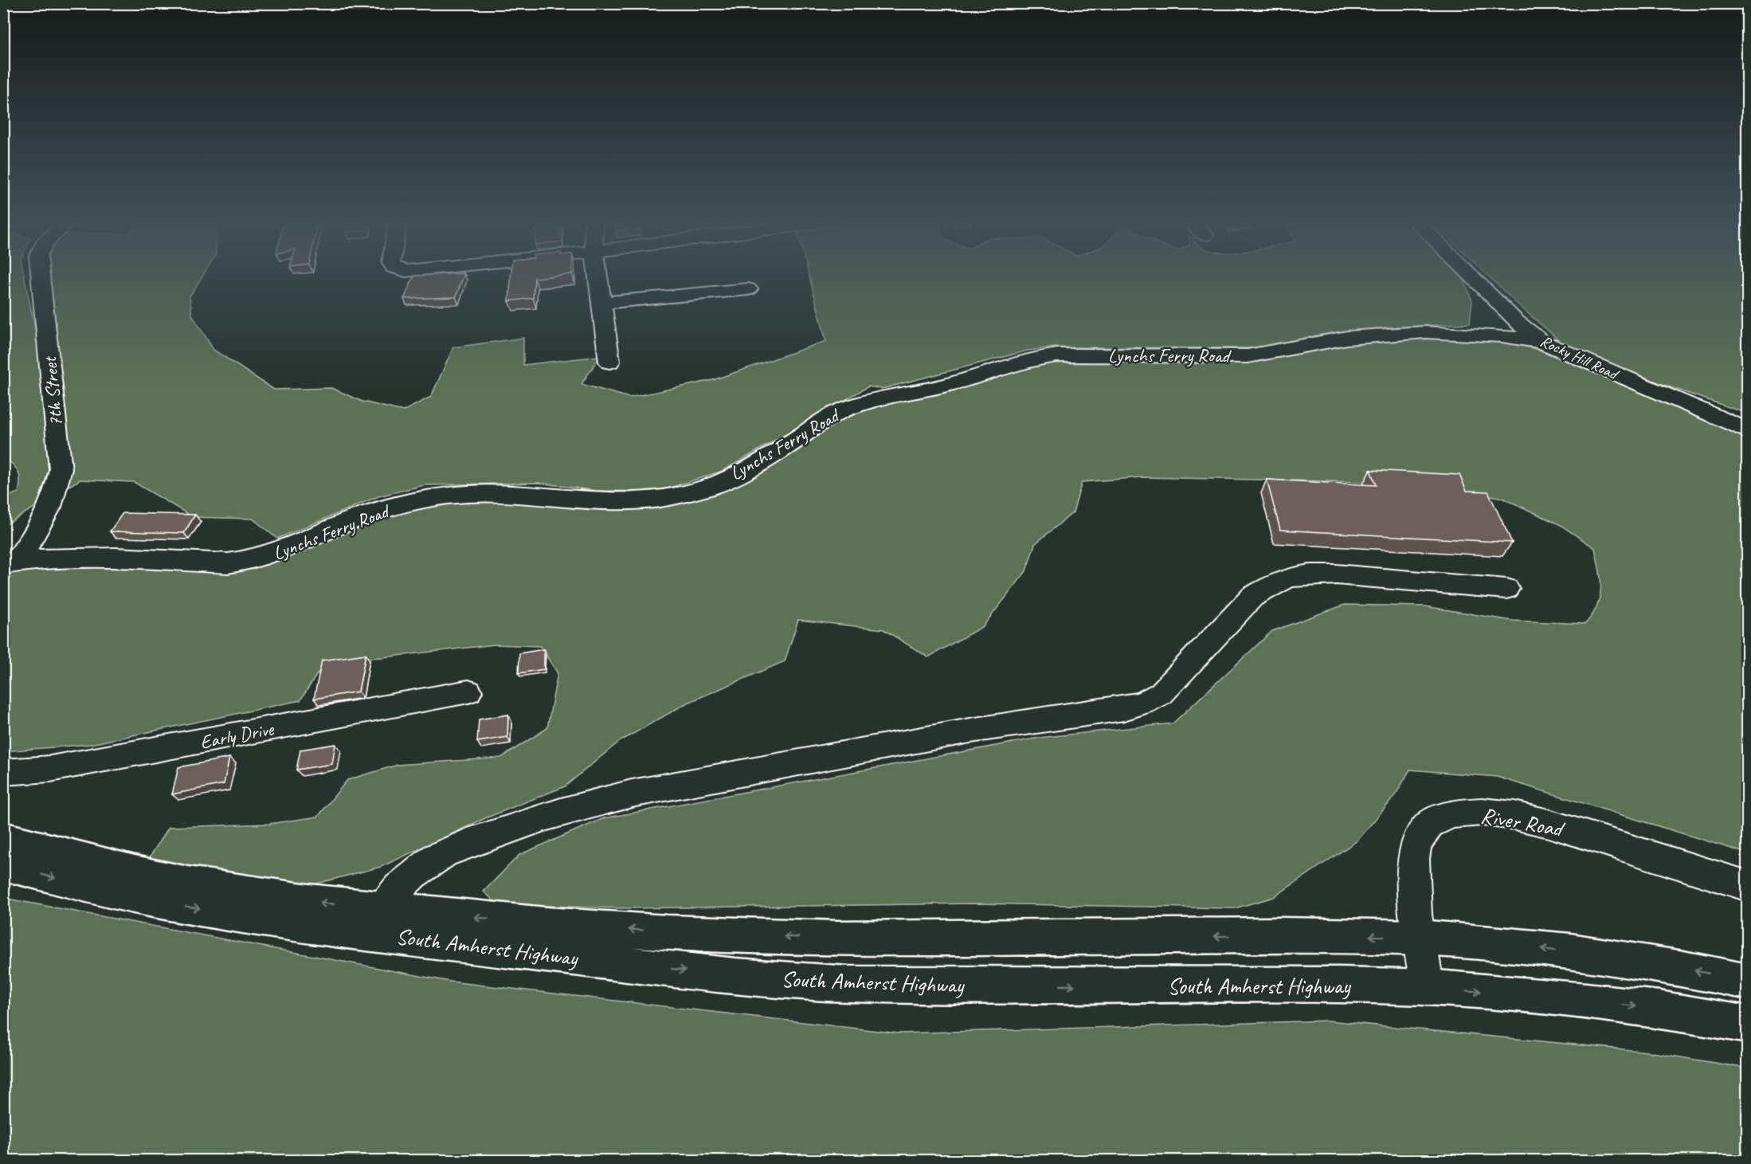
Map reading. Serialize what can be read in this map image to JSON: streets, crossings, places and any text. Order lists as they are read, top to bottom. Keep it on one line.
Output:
{"streets":{"main road":["South Amherst Highway"],"street":["Lynchs Ferry Road","Rocky Hill Road","7th Street","Early Drive","River Road"]},"crossings":[["Lynchs Ferry Road","Rocky Hill Road"],["Lynchs Ferry Road","7th Street"],["River Road","South Amherst Highway"]]}
